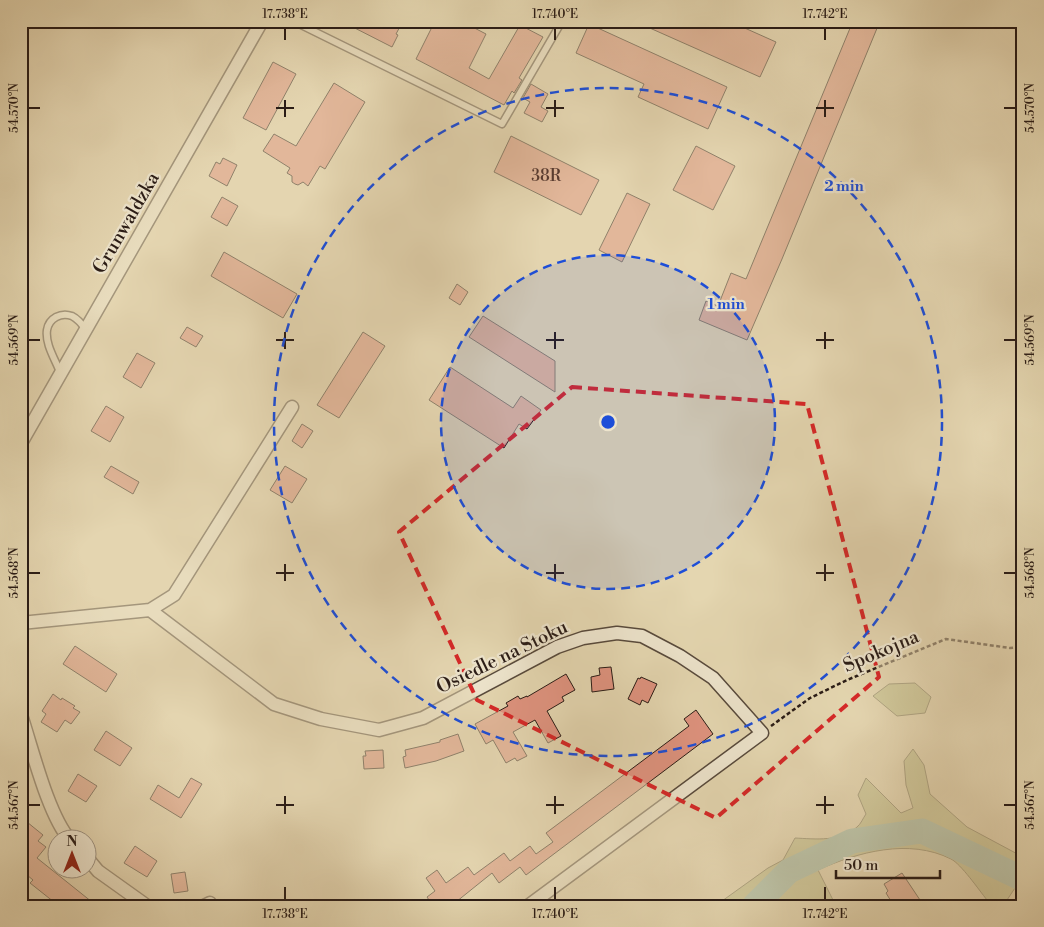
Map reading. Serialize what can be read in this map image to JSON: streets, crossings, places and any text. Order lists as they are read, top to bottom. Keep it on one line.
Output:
{"streets":{"street":["Grunwaldzka","Osiedle na Stoku"],"path":["Spokojna"]},"crossings":[["Spokojna","Osiedle na Stoku"]],"house_numbers":["38R"],"scale_bar":"50 m","north":"top","coordinates":["17.738°E","17.740°E","17.742°E","54.570°N","54.569°N","54.568°N","54.567°N"],"rings":["2 min","1 min"]}
